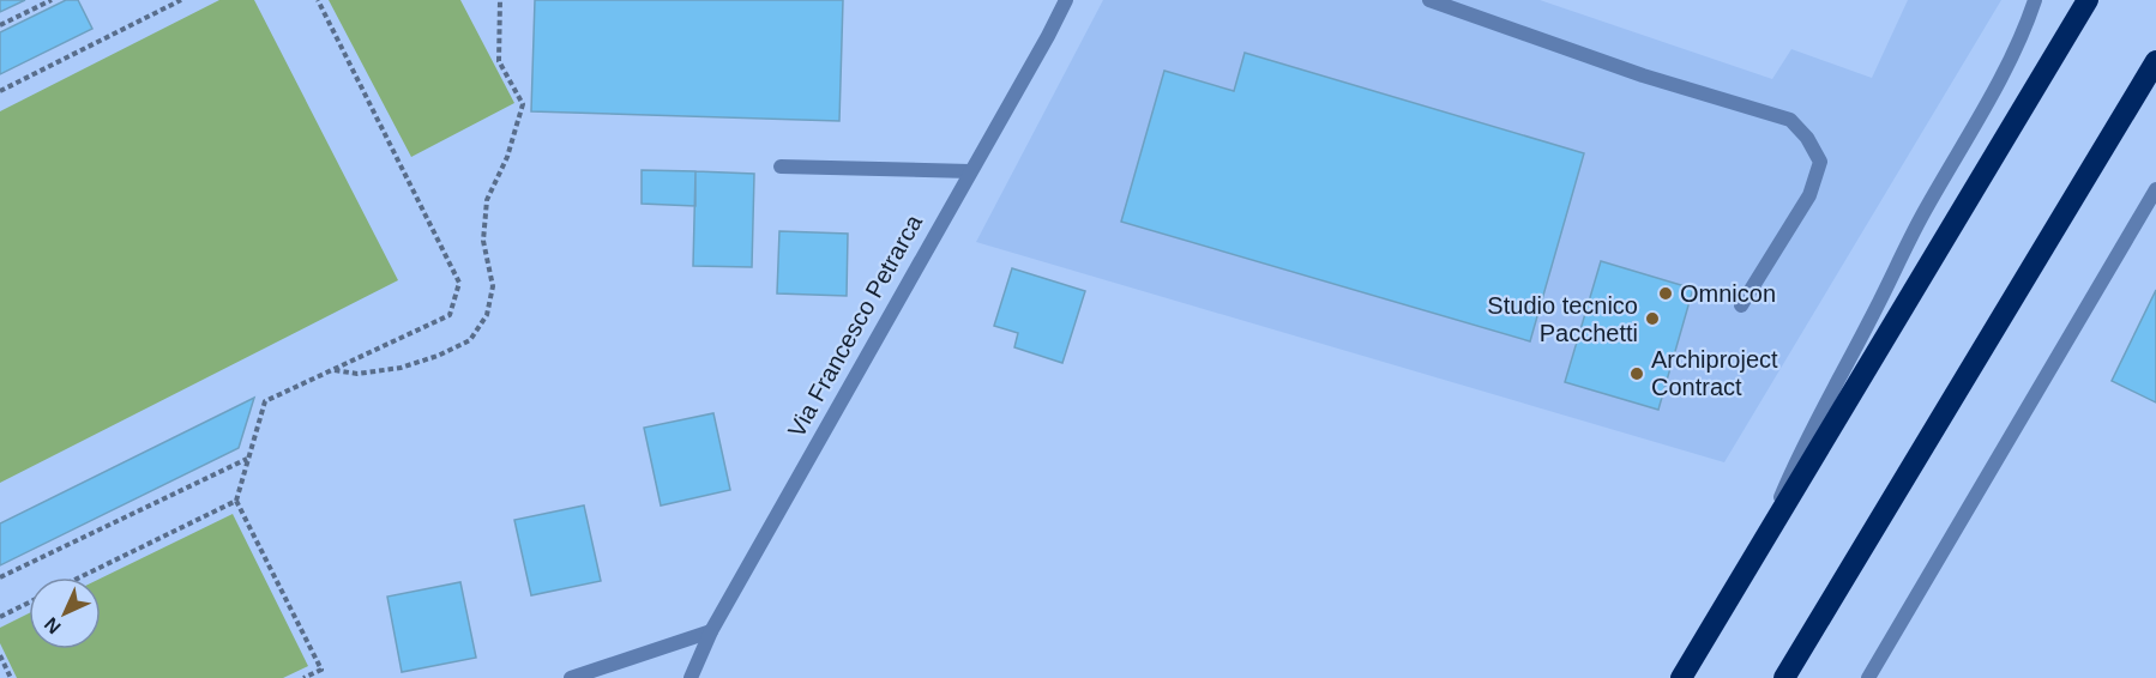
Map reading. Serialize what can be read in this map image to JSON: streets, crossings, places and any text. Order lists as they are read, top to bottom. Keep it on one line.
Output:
{"streets":{"street":["Via Francesco Petrarca"]},"places":["Omnicon","Studio tecnico Pacchetti","Archiproject Contract"],"north":"bottom left"}
